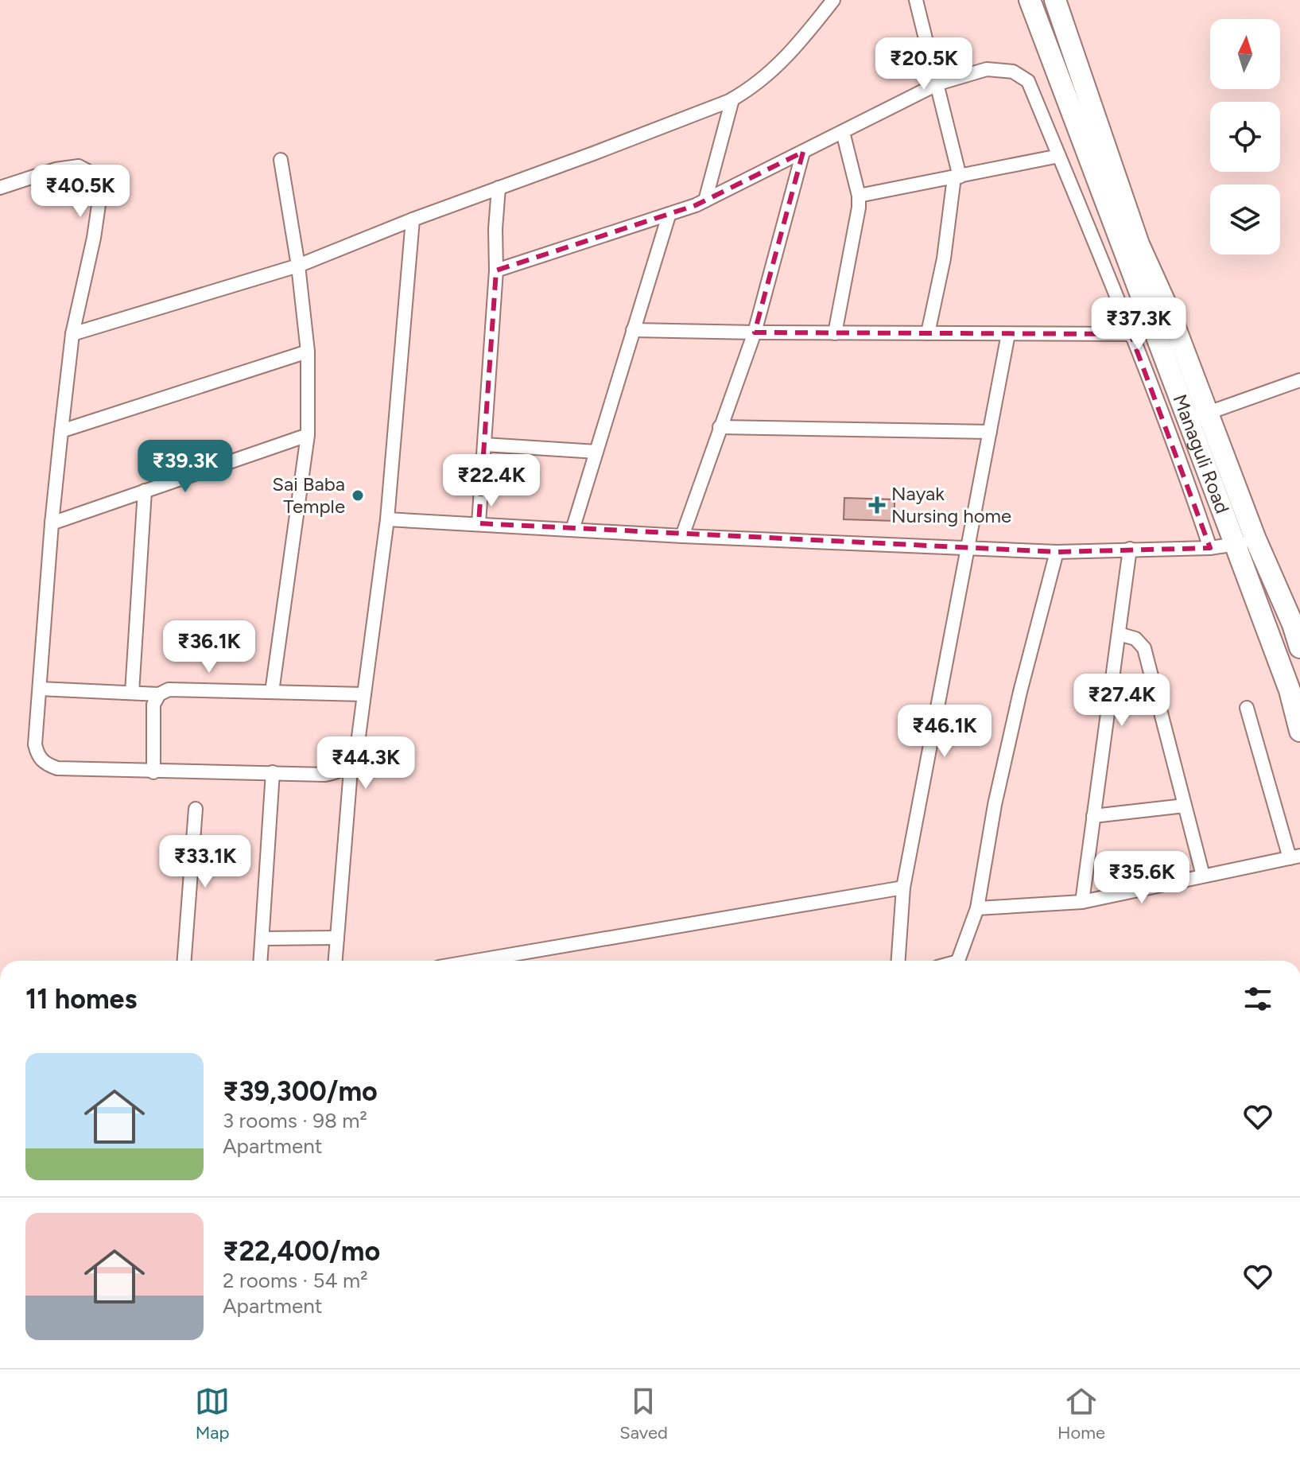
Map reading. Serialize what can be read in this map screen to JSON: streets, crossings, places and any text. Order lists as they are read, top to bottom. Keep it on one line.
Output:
{"streets":{"main road":["Managuli Road"]},"places":{"other":["Sai Baba Temple"],"health":["Nayak Nursing home"]},"north":"top","page":{"price":["₹20.5K","₹40.5K","₹37.3K","₹39.3K","₹22.4K","₹36.1K","₹27.4K","₹46.1K","₹44.3K","₹33.1K","₹35.6K"],"heading":"11 homes","list":[{"name":"₹39,300/mo","note":"3 rooms · 98 m² · Apartment"},{"name":"₹22,400/mo","note":"2 rooms · 54 m² · Apartment"}],"tabs":["Map","Saved","Home"]}}
